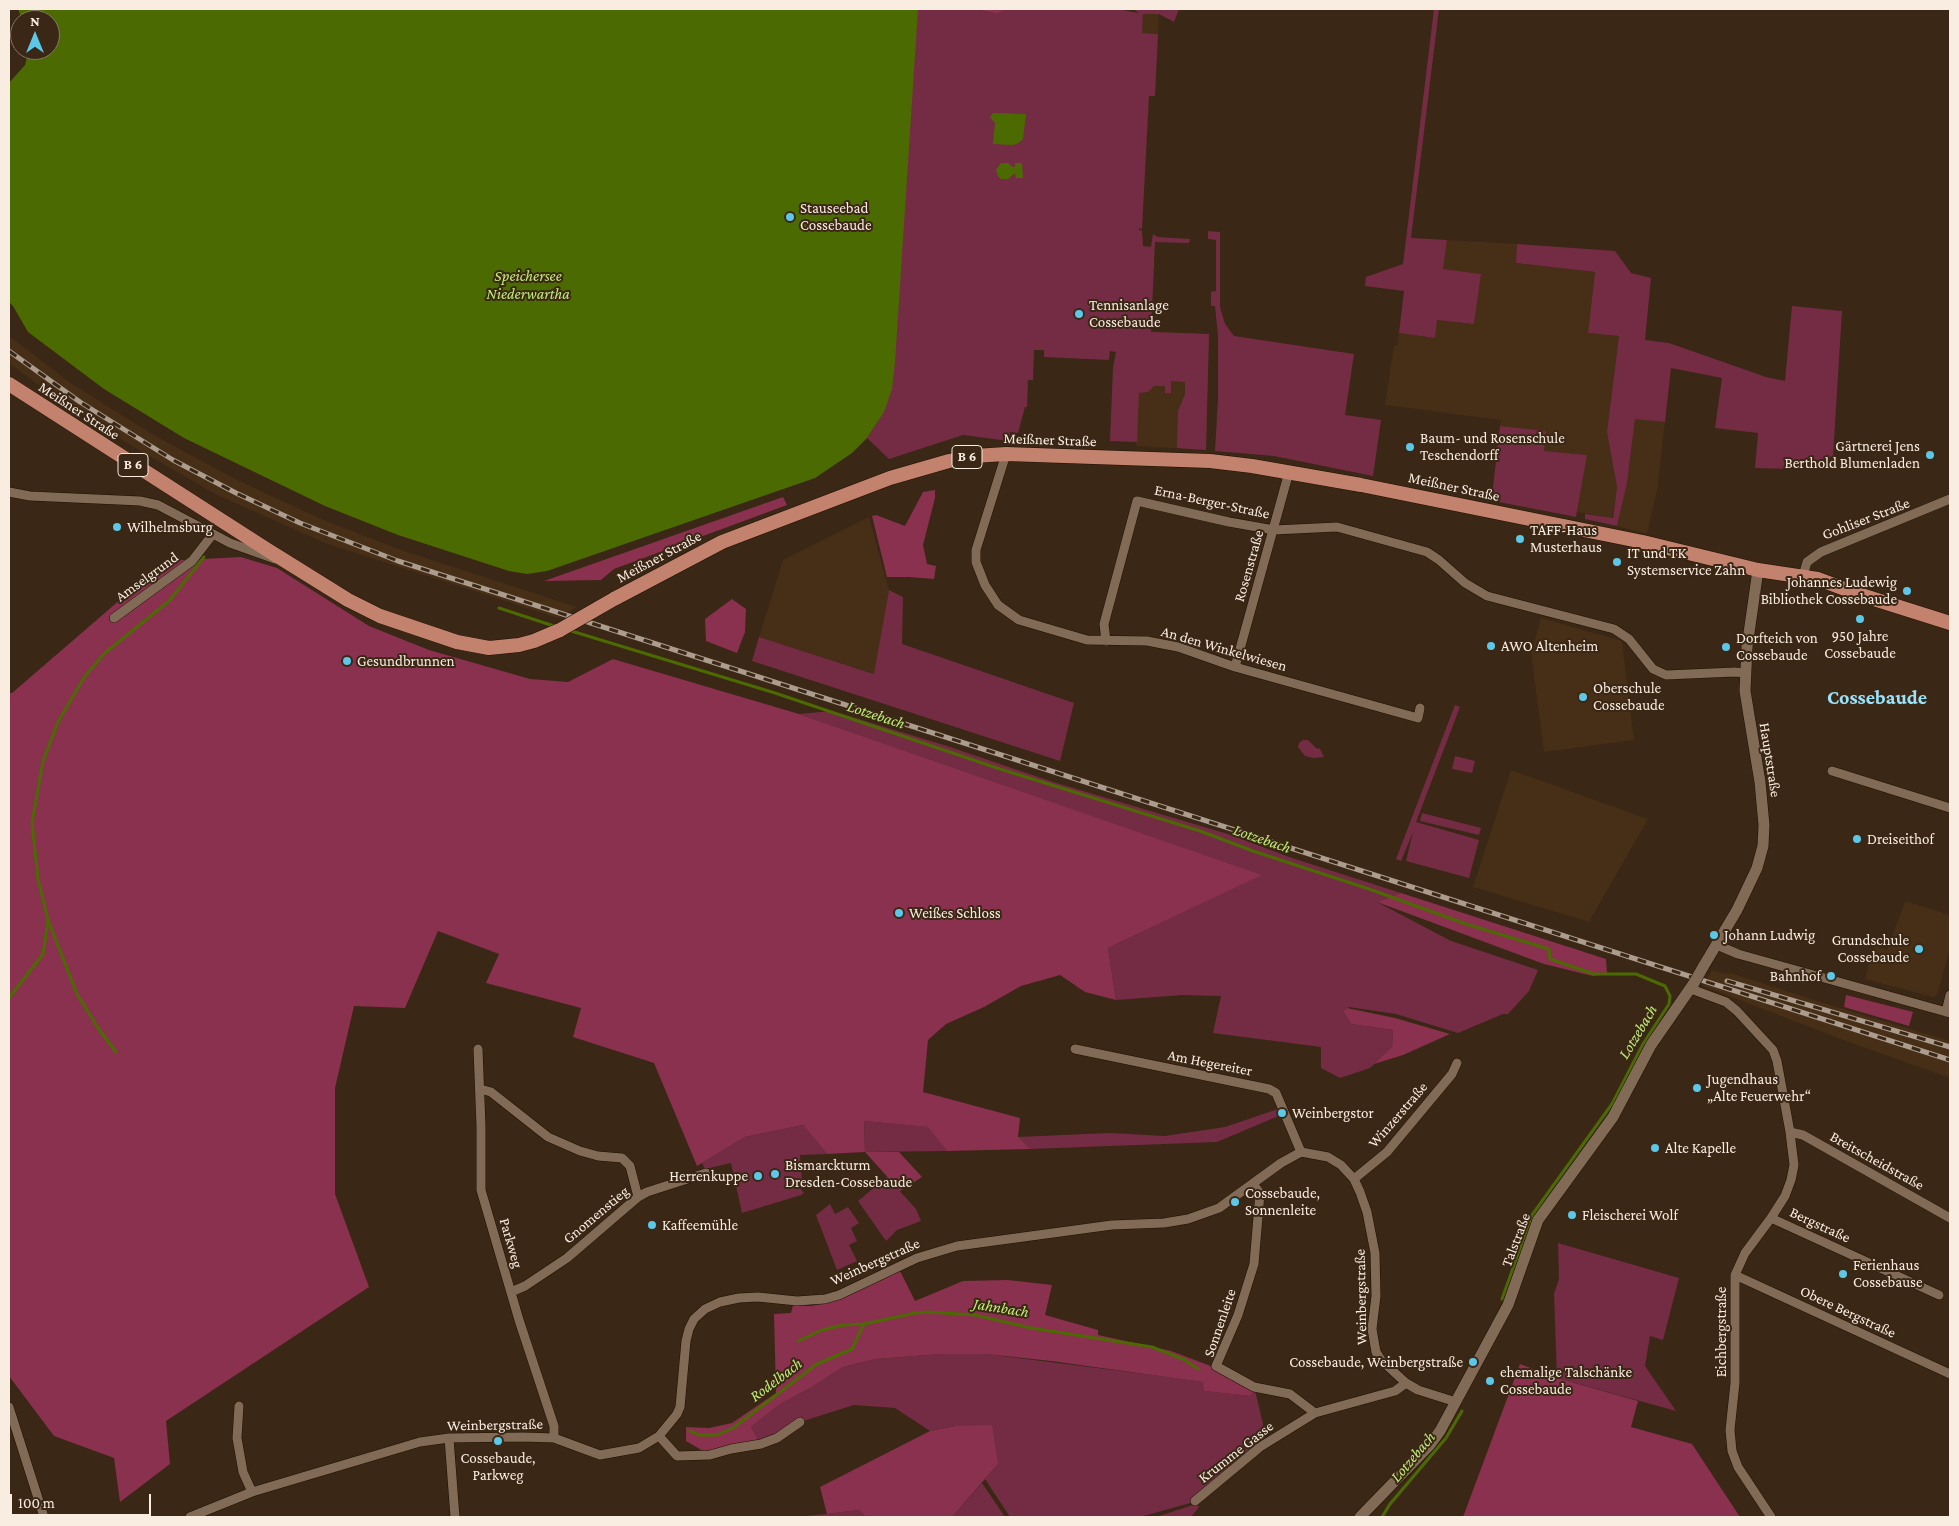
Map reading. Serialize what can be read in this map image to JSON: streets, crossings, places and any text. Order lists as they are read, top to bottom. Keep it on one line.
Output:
{"streets":{"main road":["Meißner Straße","B 6"],"street":["Erna-Berger-Straße","Gohliser Straße","Rosenstraße","Amselgrund","An den Winkelwiesen","Hauptstraße","Am Hegereiter","Winzerstraße","Breitscheidstraße","Gnomenstieg","Bergstraße","Talstraße","Parkweg","Weinbergstraße","Obere Bergstraße","Sonnenleite","Eichbergstraße","Krumme Gasse"]},"crossings":[["Meißner Straße","B 6"],["Meißner Straße","Rosenstraße"],["Meißner Straße","An den Winkelwiesen"],["Meißner Straße","Hauptstraße"],["B 6","Gohliser Straße"],["B 6","Hauptstraße"],["Erna-Berger-Straße","Rosenstraße"],["Erna-Berger-Straße","An den Winkelwiesen"],["Erna-Berger-Straße","Hauptstraße"],["Rosenstraße","An den Winkelwiesen"],["Hauptstraße","Talstraße"],["Am Hegereiter","Weinbergstraße"],["Winzerstraße","Weinbergstraße"],["Breitscheidstraße","Eichbergstraße"],["Gnomenstieg","Parkweg"],["Bergstraße","Eichbergstraße"],["Talstraße","Weinbergstraße"],["Talstraße","Eichbergstraße"],["Parkweg","Weinbergstraße"],["Weinbergstraße","Sonnenleite"],["Weinbergstraße","Krumme Gasse"],["Obere Bergstraße","Eichbergstraße"],["Sonnenleite","Krumme Gasse"]],"districts":["Cossebaude"],"water":["Speichersee Niederwartha","Lotzebach","Jahnbach","Rodelbach"],"places":["Stauseebad Cossebaude","Tennisanlage Cossebaude","Baum- und Rosenschule Teschendorff","Gärtnerei Jens Berthold Blumenladen","Wilhelmsburg","TAFF-Haus Musterhaus","IT und TK Systemservice Zahn","Johannes Ludewig Bibliothek Cossebaude","950 Jahre Cossebaude","AWO Altenheim","Dorfteich von Cossebaude","Gesundbrunnen","Oberschule Cossebaude","Dreiseithof","Weißes Schloss","Johann Ludwig","Grundschule Cossebaude","Bahnhof","Jugendhaus „Alte Feuerwehr“","Weinbergstor","Alte Kapelle","Bismarckturm Dresden-Cossebaude","Herrenkuppe","Cossebaude, Sonnenleite","Fleischerei Wolf","Kaffeemühle","Ferienhaus Cossebause","Cossebaude, Weinbergstraße","ehemalige Talschänke Cossebaude","Cossebaude, Parkweg"],"scale_bar":"100 m","north":"top"}
